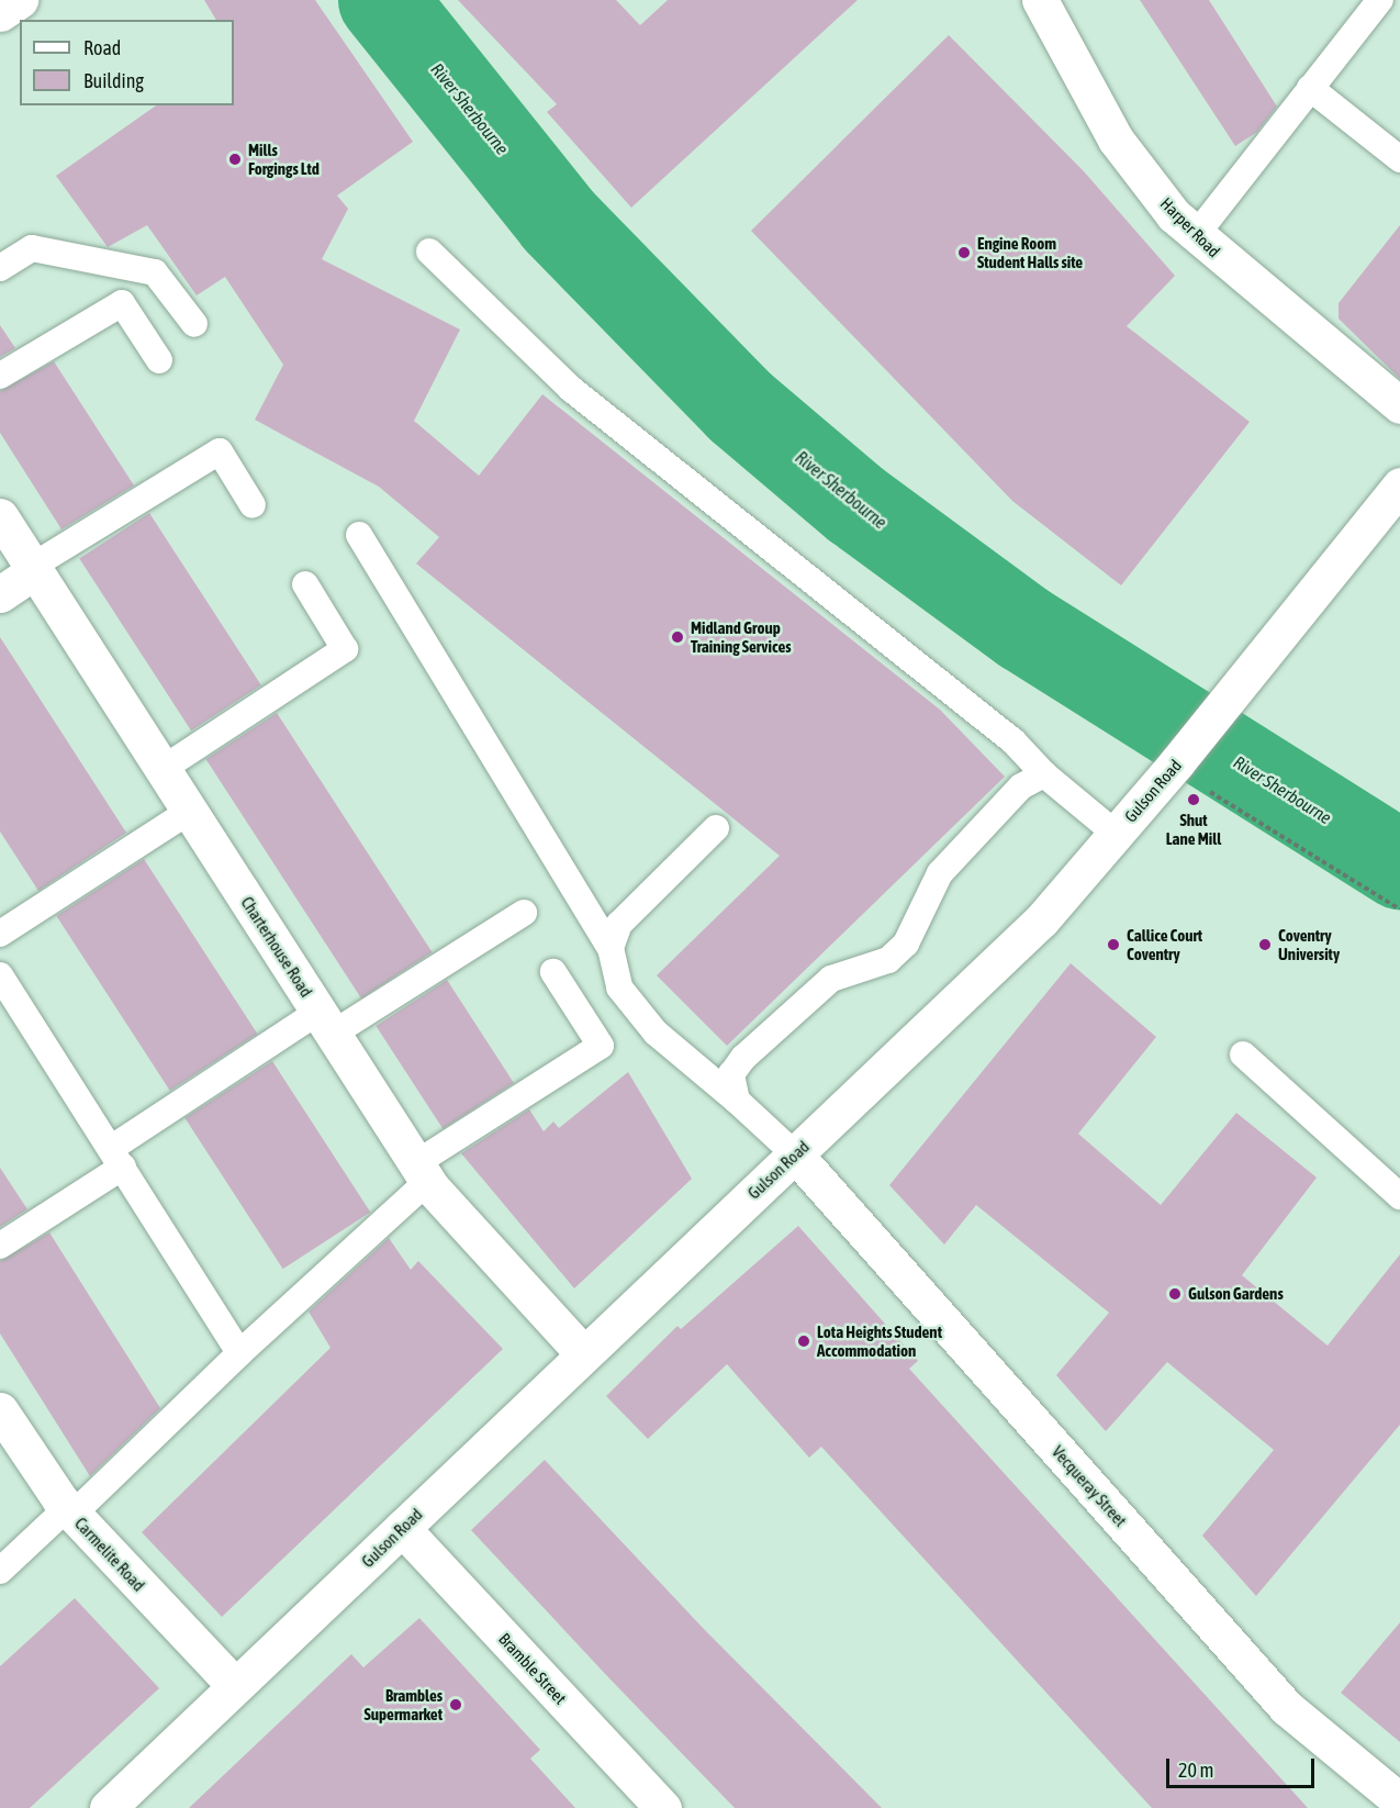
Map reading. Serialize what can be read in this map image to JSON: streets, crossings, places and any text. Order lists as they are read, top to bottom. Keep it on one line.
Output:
{"streets":{"street":["Harper Road","Gulson Road","Charterhouse Road","Vecqueray Street","Carmelite Road","Bramble Street"]},"crossings":[["Gulson Road","Charterhouse Road"],["Gulson Road","Vecqueray Street"],["Gulson Road","Carmelite Road"],["Gulson Road","Bramble Street"]],"water":["River Sherbourne"],"places":["Mills Forgings Ltd","Engine Room Student Halls site","Midland Group Training Services","Shut Lane Mill","Callice Court Coventry","Coventry University","Gulson Gardens","Lota Heights Student Accommodation","Brambles Supermarket"],"legend":["Road","Building"],"scale_bar":"20 m"}
